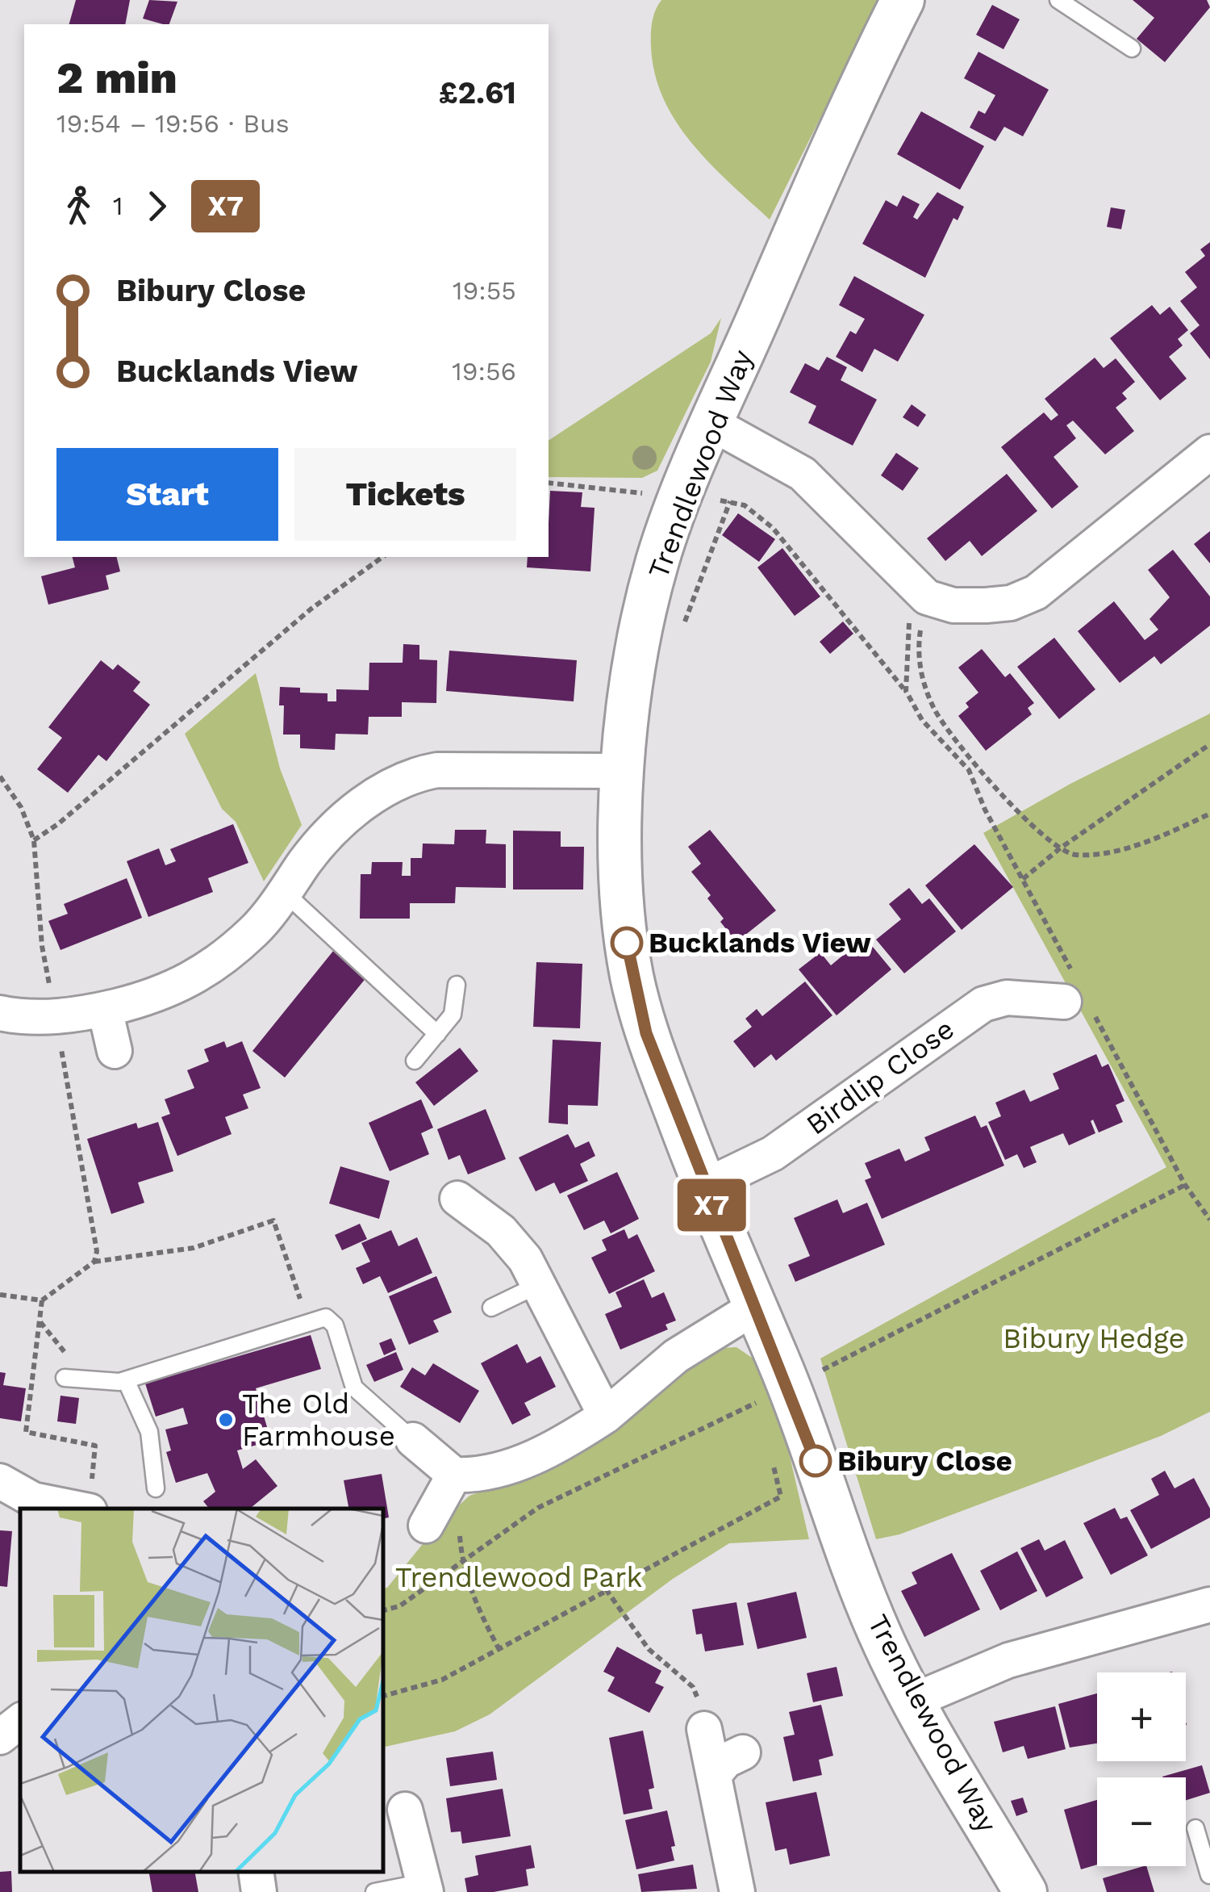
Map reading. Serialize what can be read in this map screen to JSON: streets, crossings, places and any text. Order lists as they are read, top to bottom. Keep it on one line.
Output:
{"streets":{"street":["Trendlewood Way","Birdlip Close"]},"crossings":[["Trendlewood Way","Birdlip Close"]],"parks":["Bibury Hedge","Trendlewood Park"],"places":["Bucklands View","The Old Farmhouse","Bibury Close"],"lines":["bus line X7"],"page":{"on_map":"X7","heading":["2 min","19:54 – 19:56 · Bus","£2.61"],"legs":["1","X7"],"list":[{"name":"Bibury Close","value":"19:55"},{"name":"Bucklands View","value":"19:56"}],"buttons":["Start","Tickets"],"map_buttons":["+","−"]}}
